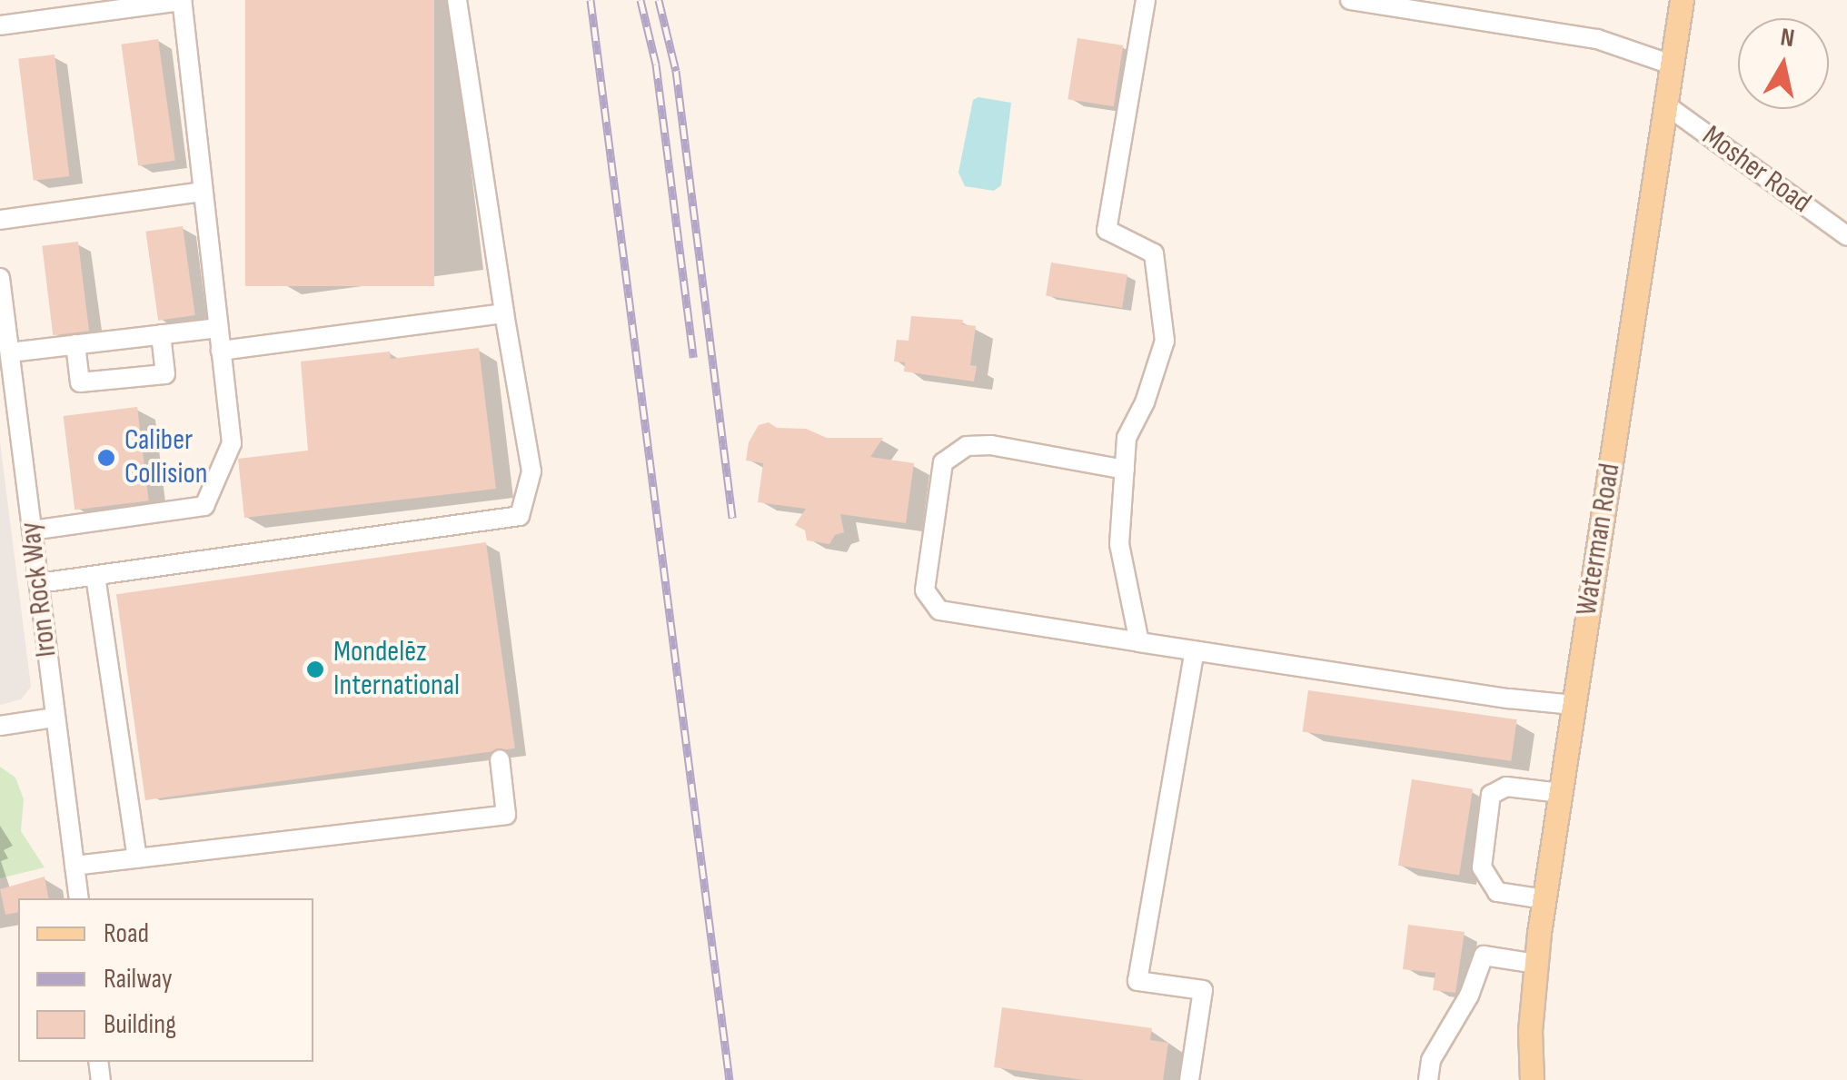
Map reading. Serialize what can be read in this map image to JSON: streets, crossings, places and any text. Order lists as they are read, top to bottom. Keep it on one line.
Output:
{"streets":{"main road":["Waterman Road"],"street":["Mosher Road","Iron Rock Way"]},"crossings":[["Mosher Road","Waterman Road"]],"places":["Caliber Collision","Mondelēz International"],"legend":["Road","Railway","Building"],"north":"top"}
